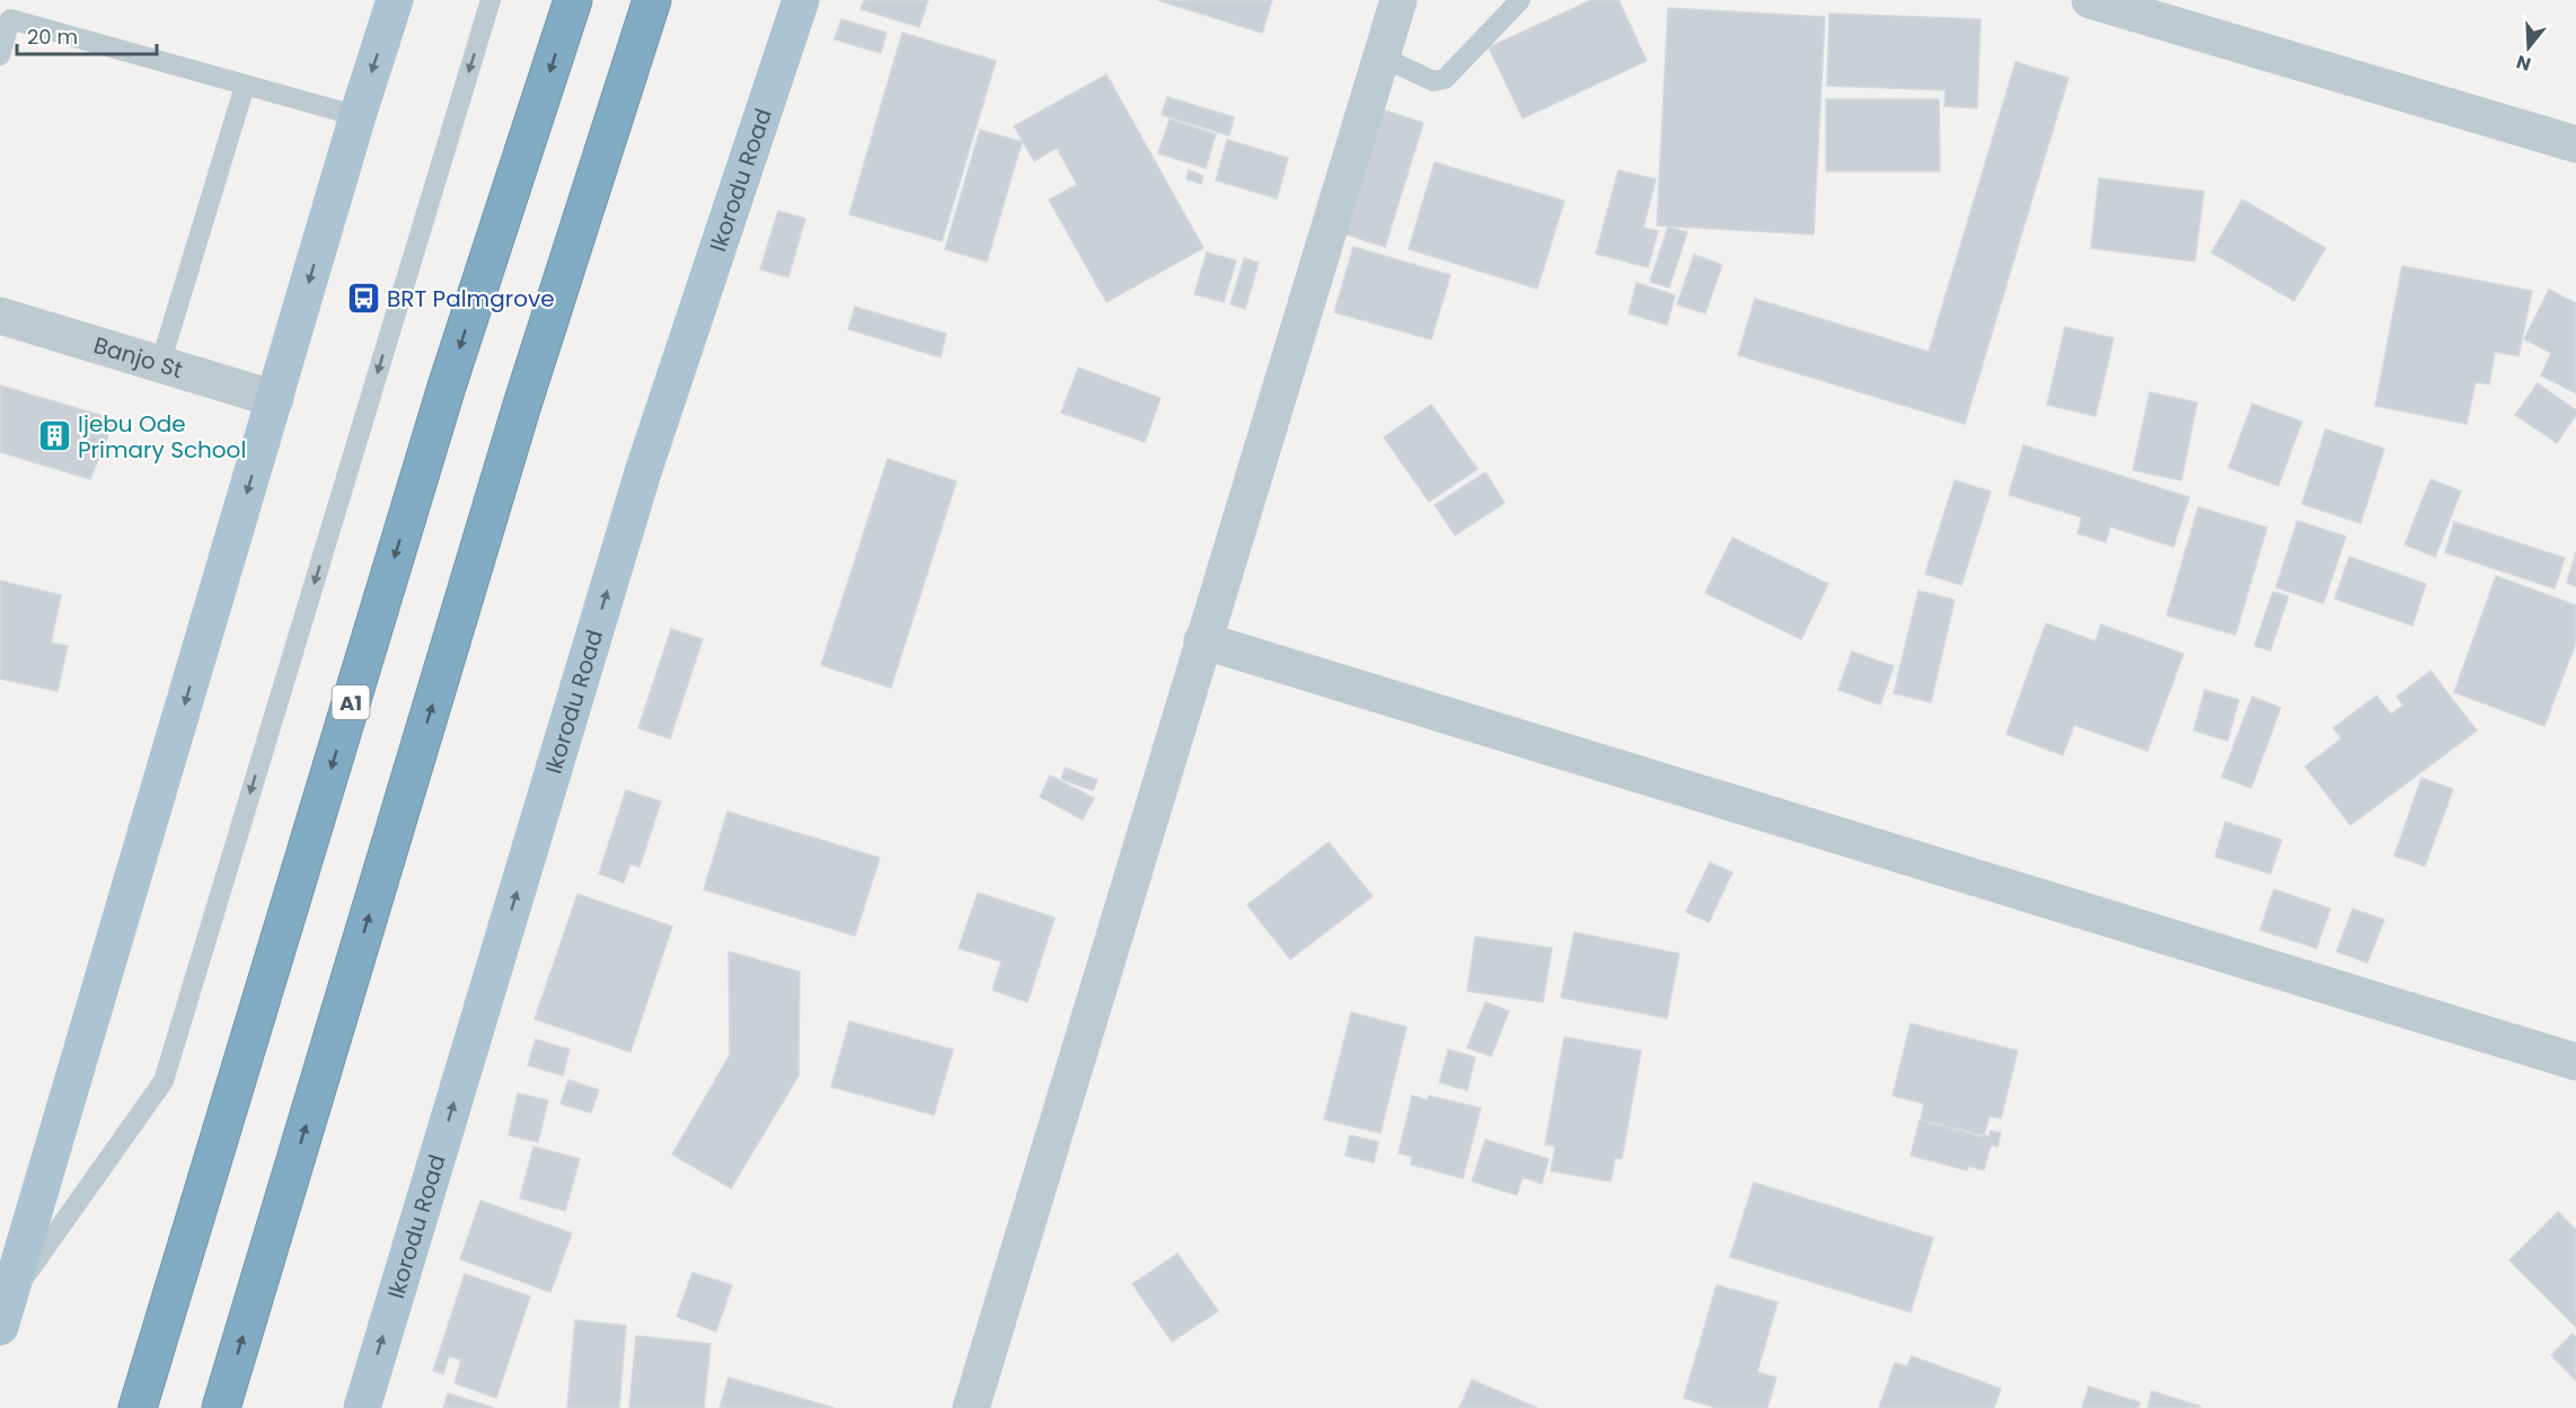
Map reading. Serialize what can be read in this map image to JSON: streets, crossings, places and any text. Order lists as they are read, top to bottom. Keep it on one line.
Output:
{"streets":{"highway":["A1"],"main road":["Ikorodu Road"],"street":["Banjo St"]},"one_way":["Ikorodu Road"],"places":{"bus stop":["BRT Palmgrove"],"building":["Ijebu Ode Primary School"]},"scale_bar":"20 m","north":"bottom"}
